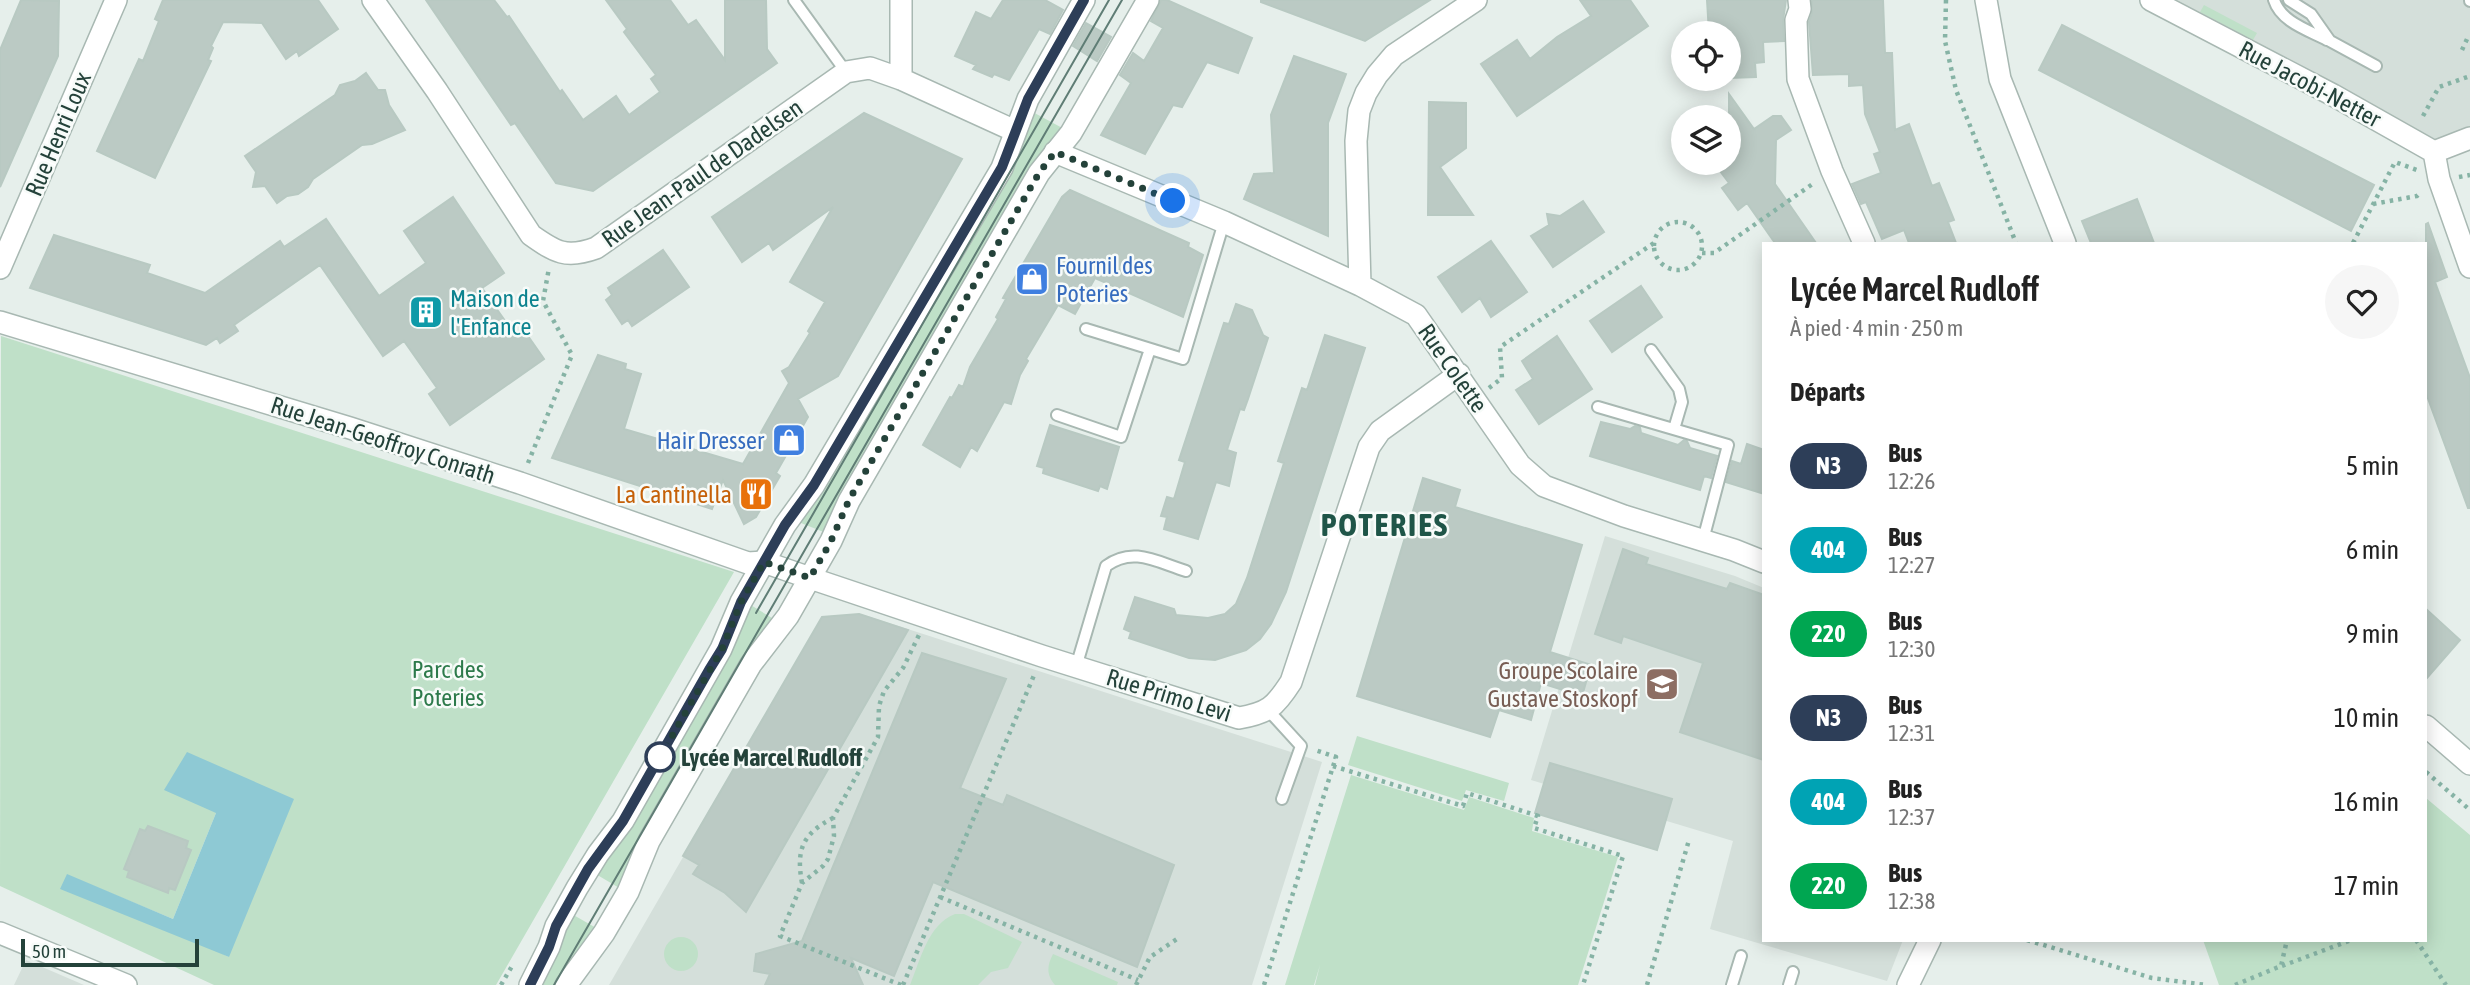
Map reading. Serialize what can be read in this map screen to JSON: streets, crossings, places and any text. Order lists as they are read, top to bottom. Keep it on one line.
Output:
{"streets":{"street":["Rue Jacobi-Netter","Rue Henri Loux","Rue Jean-Paul de Dadelsen","Rue Colette","Rue Jean-Geoffroy Conrath","Rue Primo Levi"]},"crossings":[["Rue Colette","Rue Primo Levi"],["Rue Jean-Geoffroy Conrath","Rue Primo Levi"]],"districts":["POTERIES"],"parks":["Parc des Poteries"],"places":{"shop":["Fournil des Poteries","Hair Dresser"],"building":["Maison de l'Enfance"],"restaurant":["La Cantinella"],"school or university":["Groupe Scolaire Gustave Stoskopf"],"other":["Lycée Marcel Rudloff"]},"lines":["bus line N3"],"scale_bar":"50 m","page":{"heading":[["Lycée Marcel Rudloff","À pied · 4 min · 250 m"],"Départs"],"list":[{"mark":"N3","name":"Bus","note":"12:26","value":"5 min"},{"mark":"404","name":"Bus","note":"12:27","value":"6 min"},{"mark":"220","name":"Bus","note":"12:30","value":"9 min"},{"mark":"N3","name":"Bus","note":"12:31","value":"10 min"},{"mark":"404","name":"Bus","note":"12:37","value":"16 min"},{"mark":"220","name":"Bus","note":"12:38","value":"17 min"}],"scale":"50 m"}}
